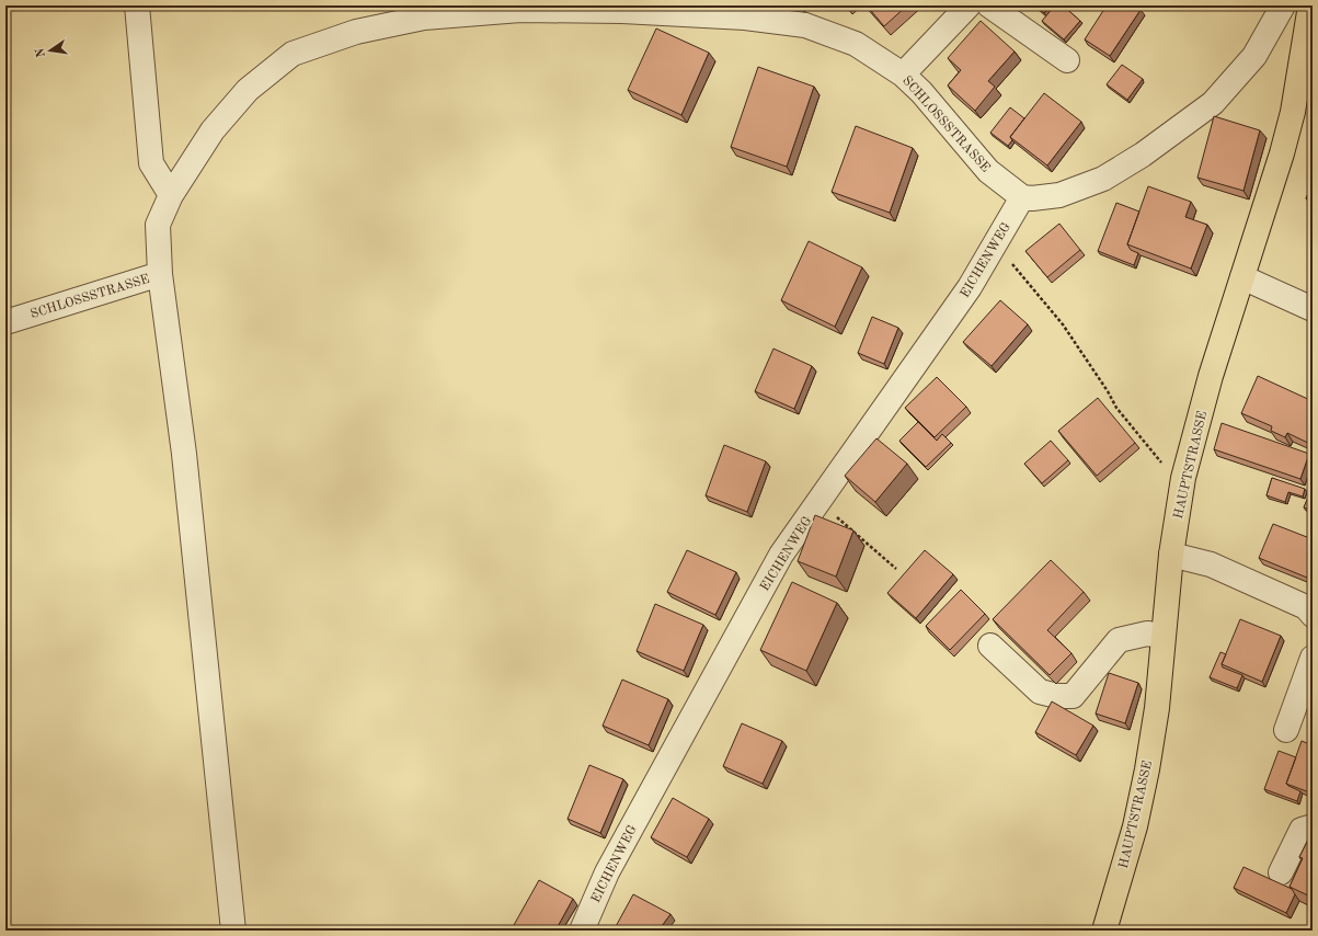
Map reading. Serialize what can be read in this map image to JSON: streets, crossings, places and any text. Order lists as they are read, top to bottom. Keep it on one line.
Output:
{"streets":{"main road":["HAUPTSTRASSE"],"street":["SCHLOSSSTRASSE","EICHENWEG"]},"crossings":[["SCHLOSSSTRASSE","EICHENWEG"]],"north":"left"}
